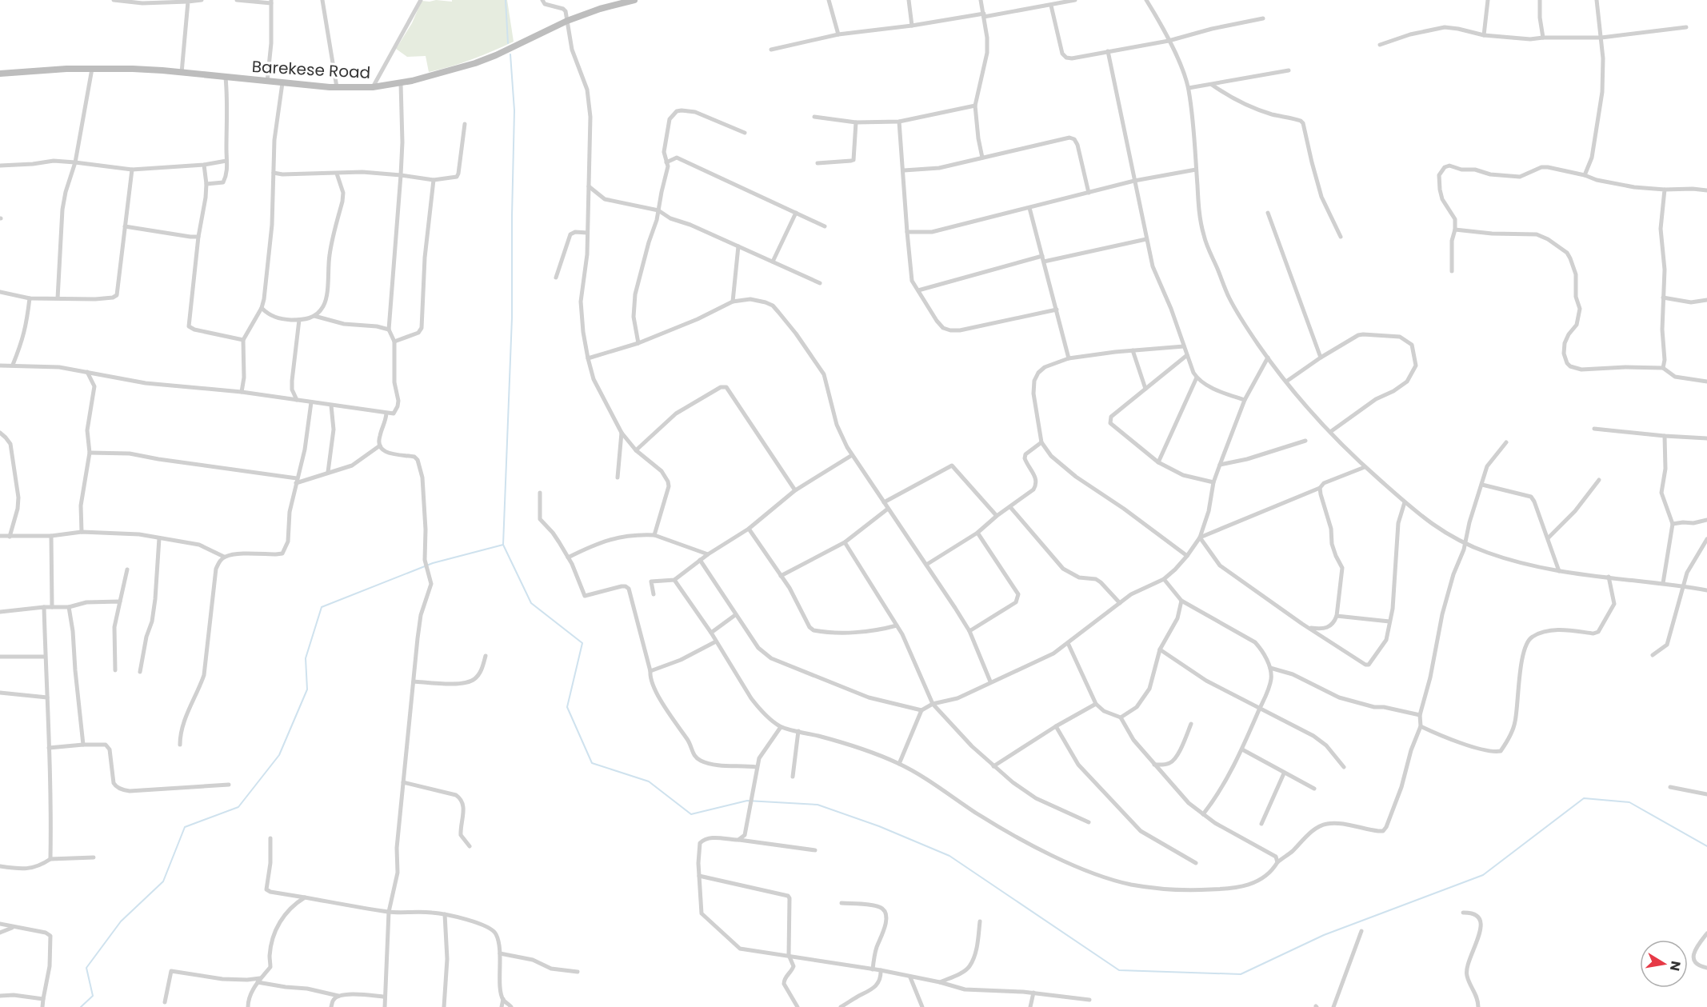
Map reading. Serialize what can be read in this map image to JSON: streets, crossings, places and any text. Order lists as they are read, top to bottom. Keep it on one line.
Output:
{"streets":{"main road":["Barekese Road"]},"north":"right"}
